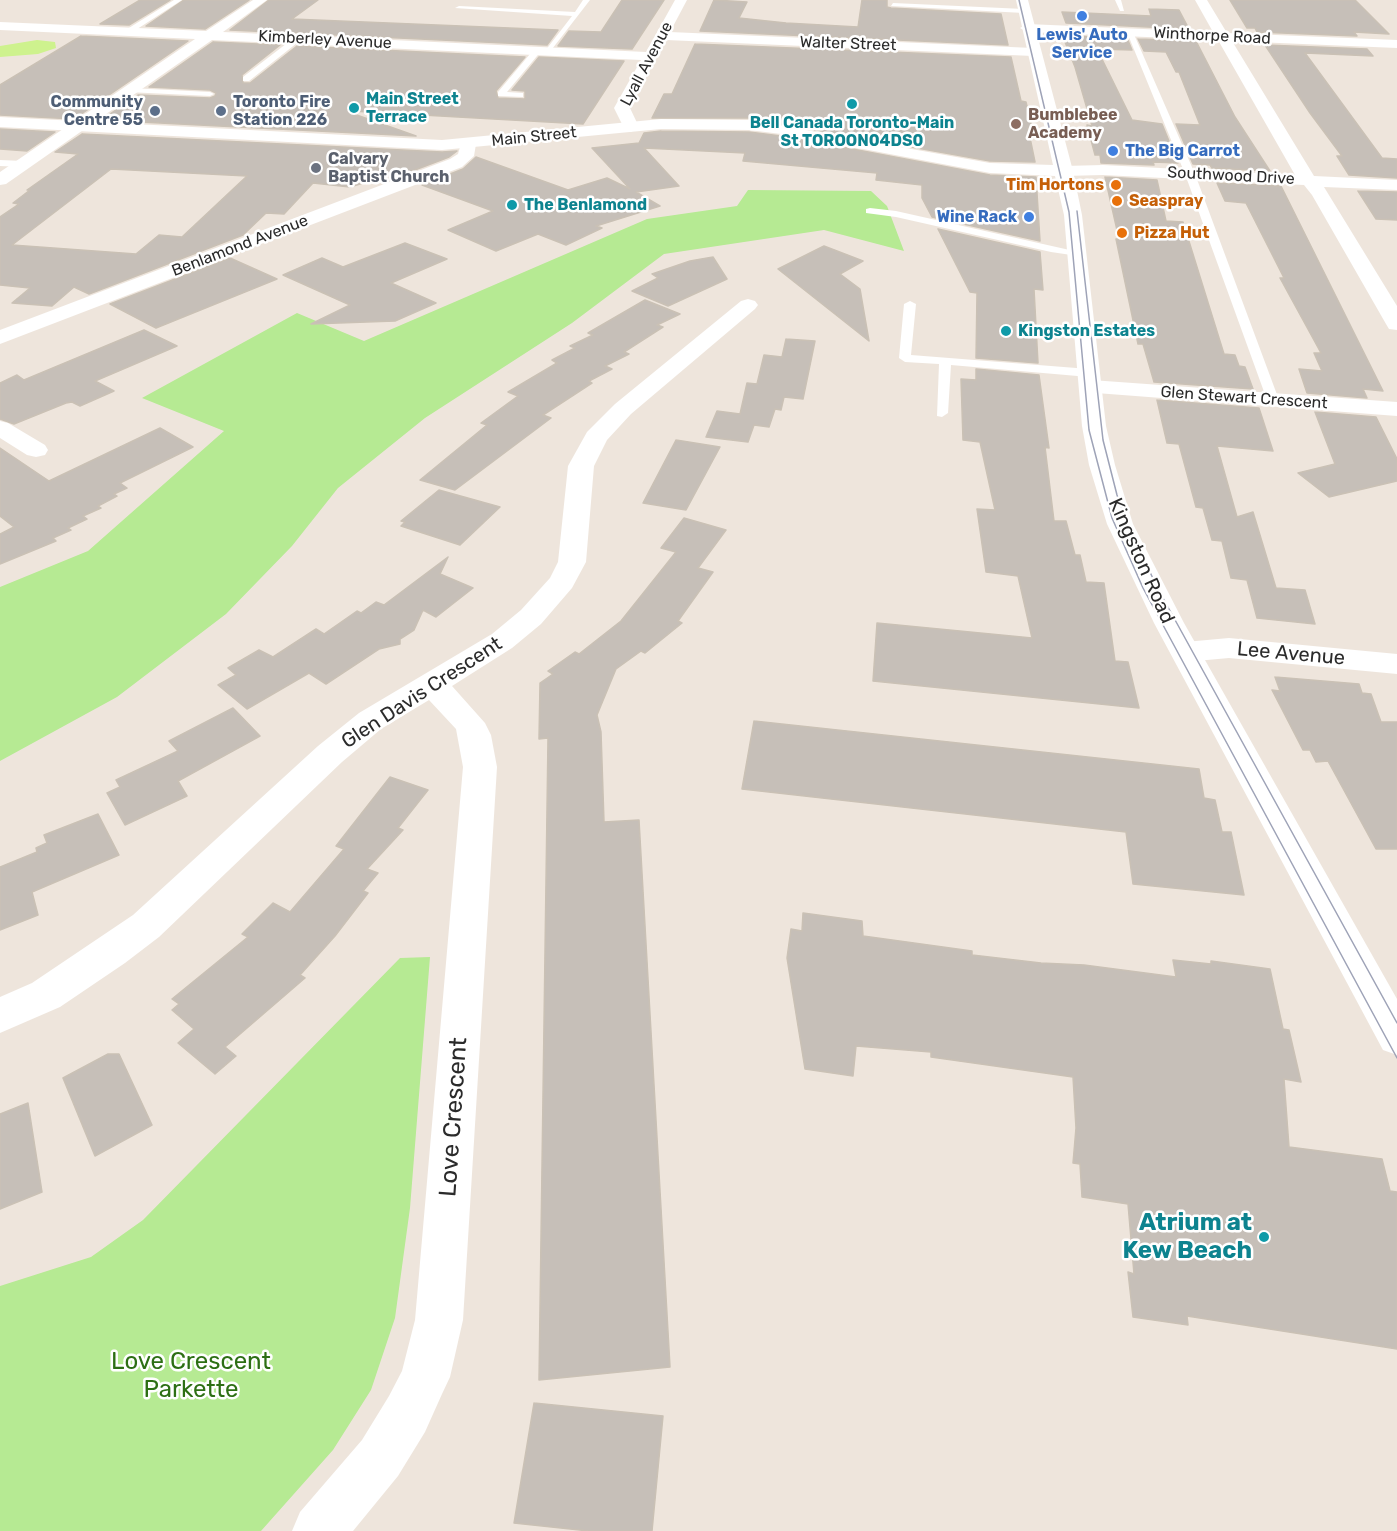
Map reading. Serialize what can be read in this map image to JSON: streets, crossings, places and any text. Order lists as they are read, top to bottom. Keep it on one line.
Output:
{"streets":{"street":["Winthorpe Road","Kimberley Avenue","Walter Street","Lyall Avenue","Main Street","Southwood Drive","Benlamond Avenue","Glen Stewart Crescent","Kingston Road","Lee Avenue","Glen Davis Crescent","Love Crescent"]},"crossings":[["Winthorpe Road","Kingston Road"],["Kimberley Avenue","Lyall Avenue"],["Walter Street","Lyall Avenue"],["Walter Street","Kingston Road"],["Lyall Avenue","Main Street"],["Main Street","Southwood Drive"],["Main Street","Benlamond Avenue"],["Main Street","Kingston Road"],["Southwood Drive","Kingston Road"],["Glen Stewart Crescent","Kingston Road"],["Kingston Road","Lee Avenue"],["Glen Davis Crescent","Love Crescent"]],"parks":["Love Crescent Parkette"],"places":["Lewis' Auto Service","Bell Canada Toronto-Main St TOROON04DS0","Main Street Terrace","Community Centre 55","Toronto Fire Station 226","Bumblebee Academy","The Big Carrot","Calvary Baptist Church","Tim Hortons","Seaspray","The Benlamond","Wine Rack","Pizza Hut","Kingston Estates","Atrium at Kew Beach"]}
